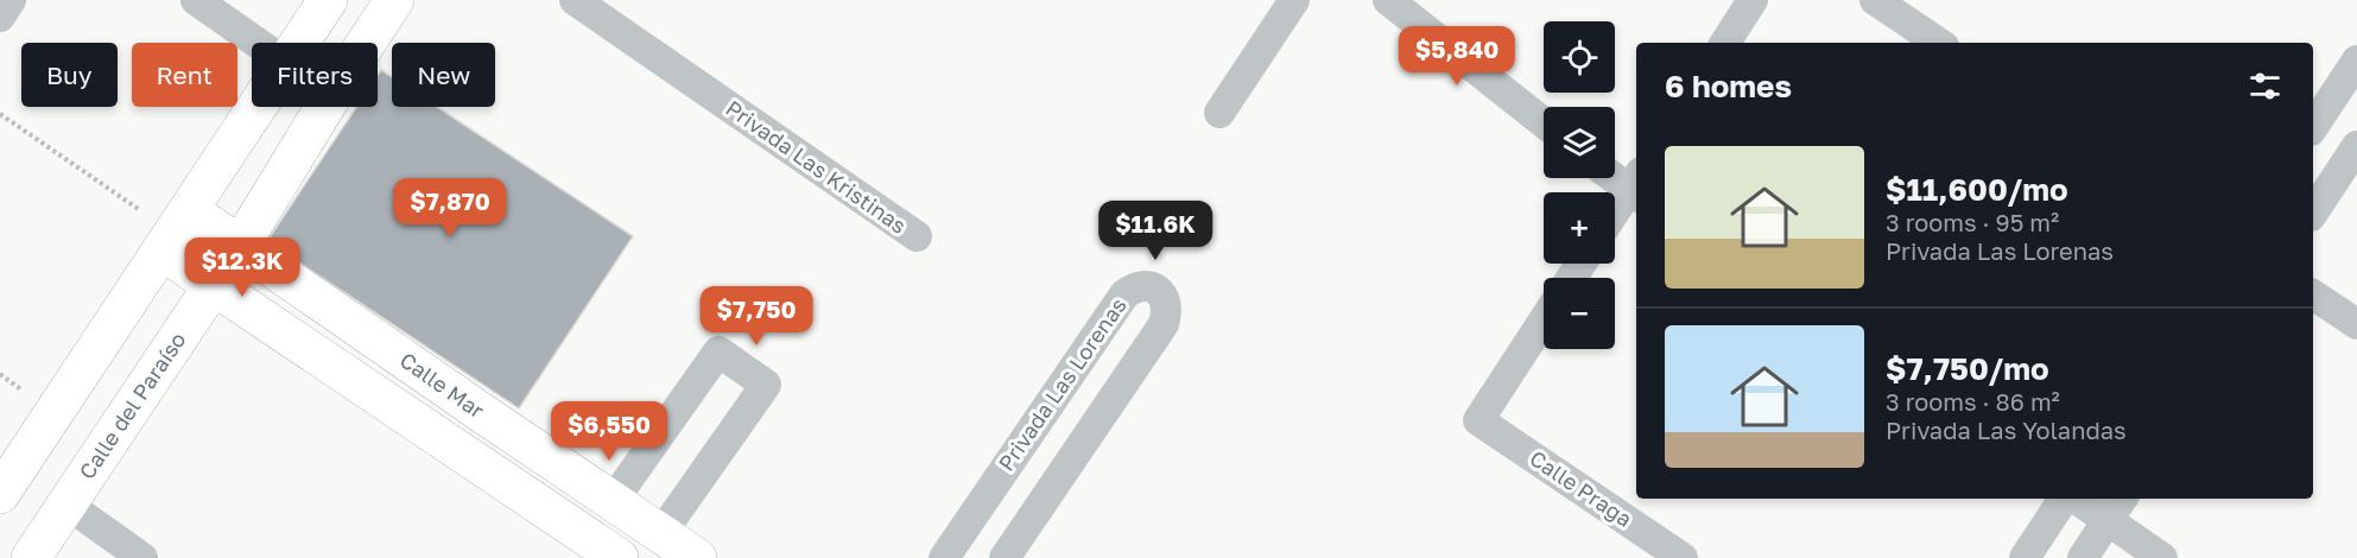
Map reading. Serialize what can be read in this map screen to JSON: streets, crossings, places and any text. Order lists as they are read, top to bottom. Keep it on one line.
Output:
{"streets":{"street":["Privada Las Kristinas","Privada Las Lorenas","Calle Mar","Calle del Paraíso","Calle Praga"]},"crossings":[["Calle Mar","Calle del Paraíso"]],"page":{"map_buttons":["+","−"],"price":["$5,840","$7,870","$11.6K","$12.3K","$7,750","$6,550"],"chip":["Buy","Rent","Filters","New"],"heading":"6 homes","list":[{"name":"$11,600/mo","note":"3 rooms · 95 m² · Privada Las Lorenas"},{"name":"$7,750/mo","note":"3 rooms · 86 m² · Privada Las Yolandas"}]}}
